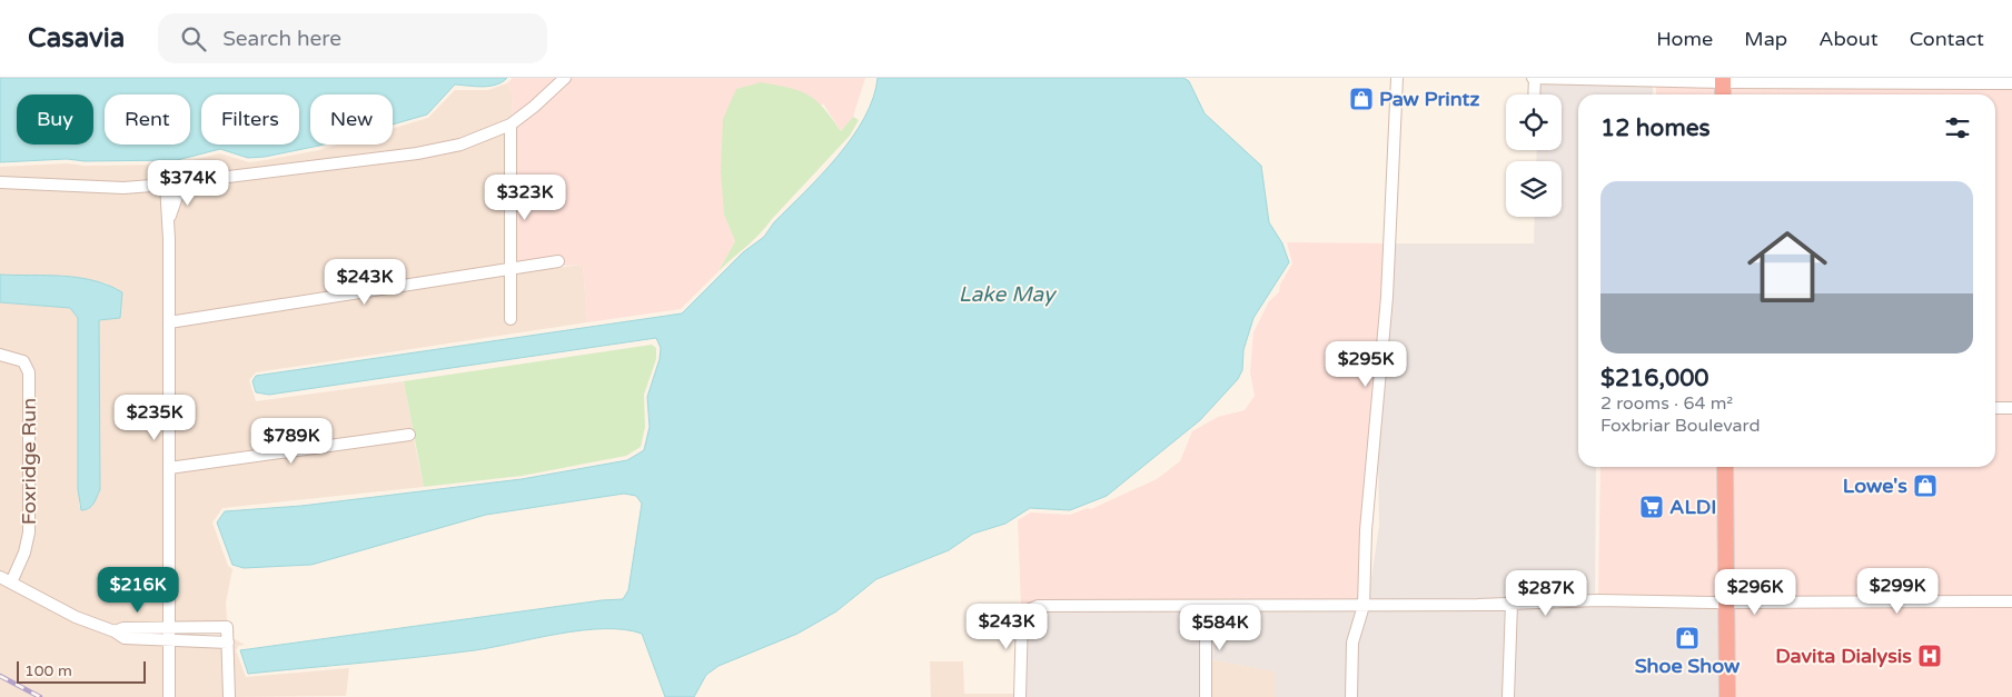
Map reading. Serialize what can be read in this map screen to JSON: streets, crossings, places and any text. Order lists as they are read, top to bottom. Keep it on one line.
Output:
{"streets":{"street":["Foxridge Run"]},"water":["Lake May"],"places":{"shop":["Paw Printz","Lowe's","Shoe Show"],"supermarket":["ALDI"],"hospital":["Davita Dialysis"]},"scale_bar":"100 m","page":{"header":"Casavia","search":"Search here","nav":["Home","Map","About","Contact"],"chip":["Buy","Rent","Filters","New"],"heading":"12 homes","price":["$374K","$323K","$243K","$295K","$235K","$789K","$216K","$299K","$296K","$287K","$243K","$584K"],"list":[{"name":"$216,000","note":"2 rooms · 64 m² · Foxbriar Boulevard"}],"scale":"100 m"}}
